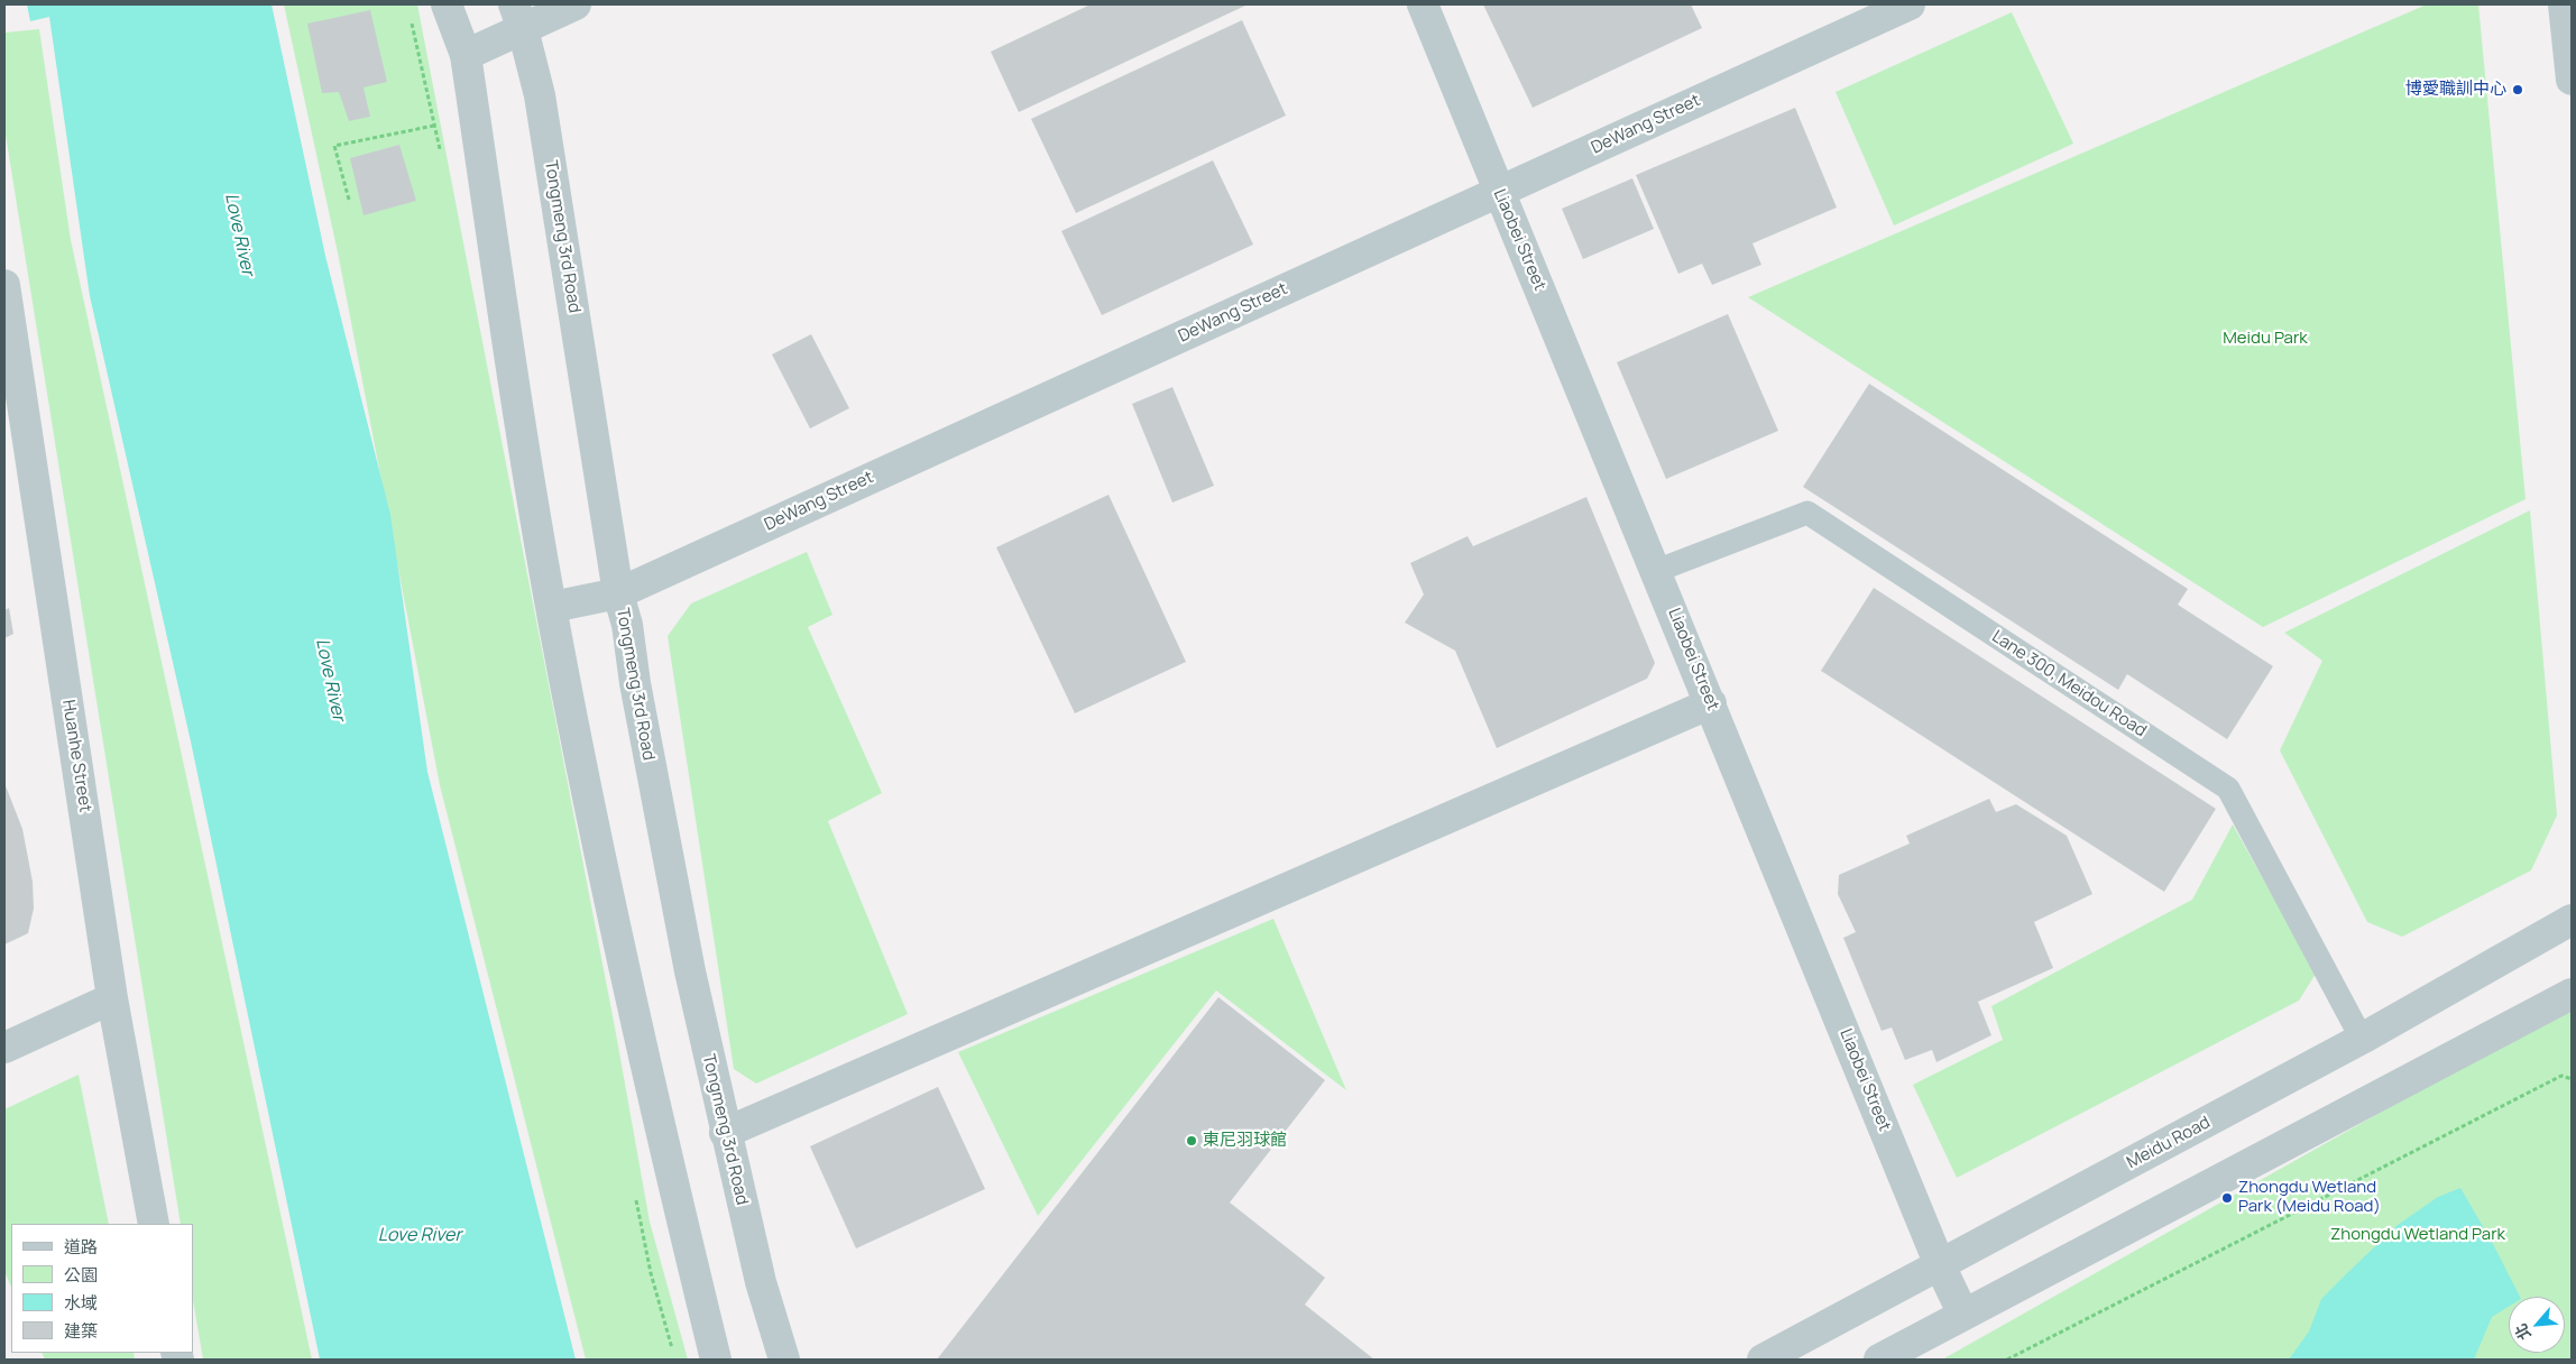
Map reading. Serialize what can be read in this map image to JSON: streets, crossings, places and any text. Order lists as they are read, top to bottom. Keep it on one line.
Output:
{"streets":{"street":["DeWang Street","Tongmeng 3rd Road","Liaobei Street","Huanhe Street","Meidu Road"],"lane":["Lane 300, Meidou Road"]},"crossings":[["DeWang Street","Tongmeng 3rd Road"],["DeWang Street","Liaobei Street"],["Liaobei Street","Lane 300, Meidou Road"],["Liaobei Street","Meidu Road"],["Lane 300, Meidou Road","Meidu Road"]],"water":["Love River"],"parks":["Meidu Park","Zhongdu Wetland Park"],"places":["博愛職訓中心","東尼羽球館","Zhongdu Wetland Park (Meidu Road)"],"legend":["道路","公園","水域","建築"],"north":"bottom left"}
